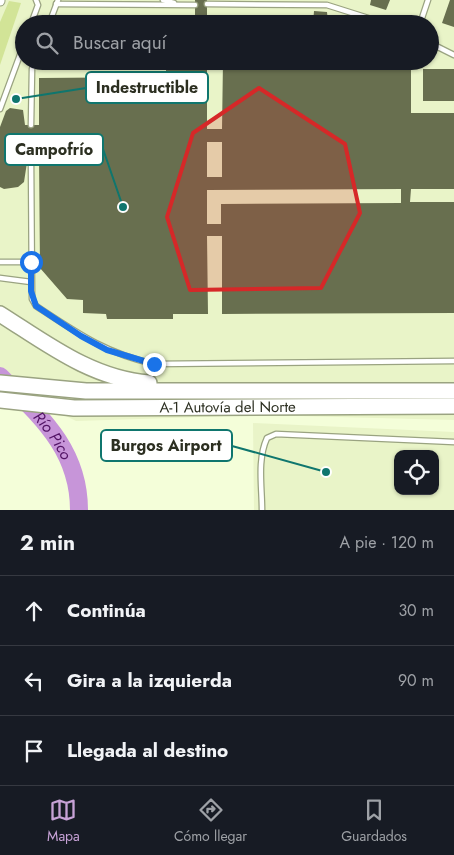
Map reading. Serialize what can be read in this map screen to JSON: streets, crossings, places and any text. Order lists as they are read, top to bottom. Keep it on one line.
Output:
{"streets":{"highway":["A-1 Autovía del Norte"]},"water":["Río Pico"],"places":["Indestructible","Campofrío","Burgos Airport"],"page":{"search":"Buscar aquí","heading":["2 min","A pie · 120 m"],"list":[["Continúa","30 m"],["Gira a la izquierda","90 m"],"Llegada al destino"],"nav":["Mapa","Cómo llegar","Guardados"]}}
